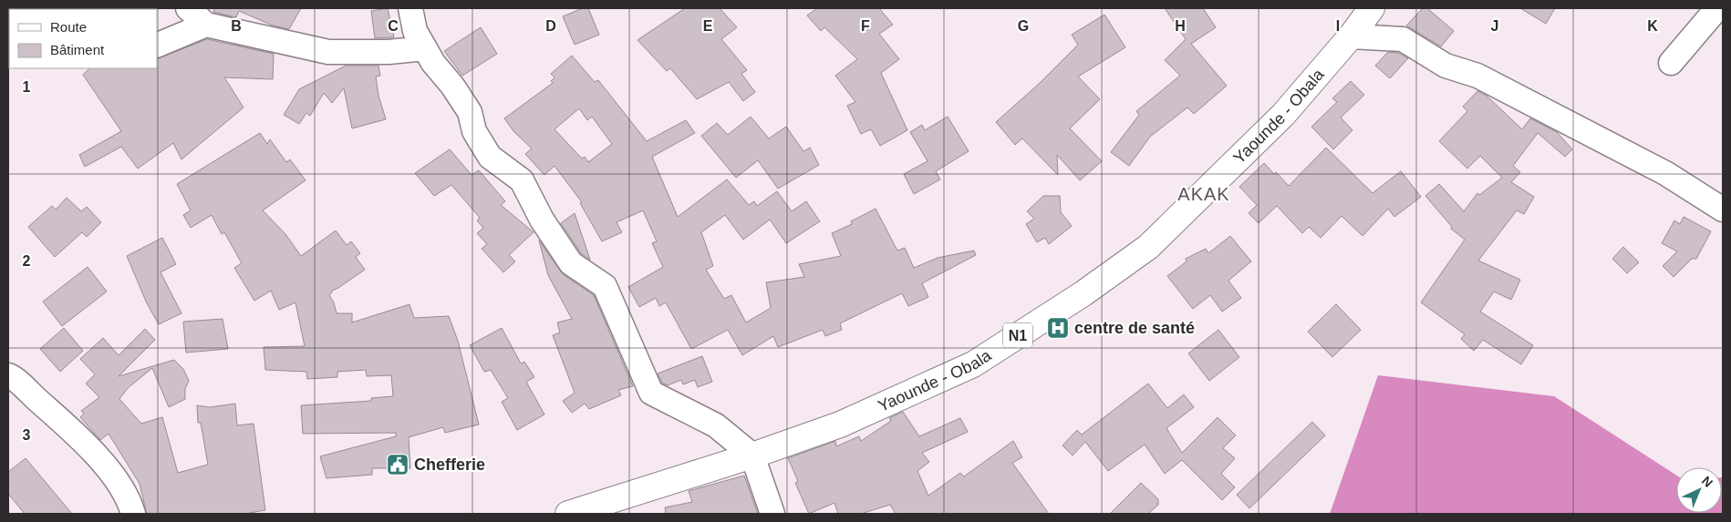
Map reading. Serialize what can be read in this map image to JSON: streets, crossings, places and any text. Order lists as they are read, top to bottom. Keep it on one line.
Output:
{"streets":{"highway":["Yaounde - Obala","N1"]},"districts":["AKAK"],"places":{"hospital":["centre de santé"],"public building":["Chefferie"]},"legend":["Route","Bâtiment"],"north":"top right","grid":{"columns":["B","C","D","E","F","G","H","I","J","K"],"rows":["1","2","3"]}}
